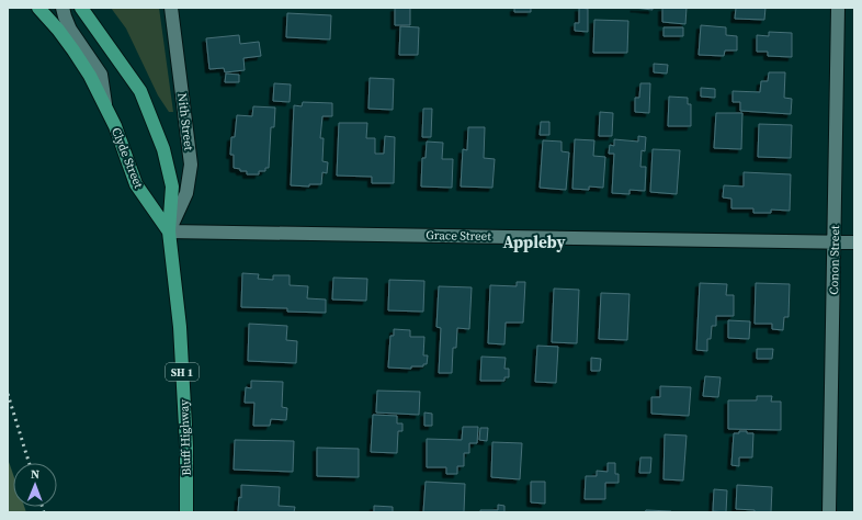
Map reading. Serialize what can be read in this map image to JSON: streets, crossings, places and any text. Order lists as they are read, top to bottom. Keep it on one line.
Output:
{"streets":{"highway":["Clyde Street","SH 1","Bluff Highway"],"street":["Nith Street","Grace Street","Conon Street"]},"crossings":[["Nith Street","Clyde Street"],["Nith Street","Grace Street"],["Nith Street","SH 1"],["Nith Street","Bluff Highway"],["Clyde Street","Grace Street"],["Clyde Street","SH 1"],["Clyde Street","Bluff Highway"],["Grace Street","Conon Street"],["Grace Street","SH 1"],["Grace Street","Bluff Highway"],["SH 1","Bluff Highway"]],"districts":["Appleby"],"north":"top"}
